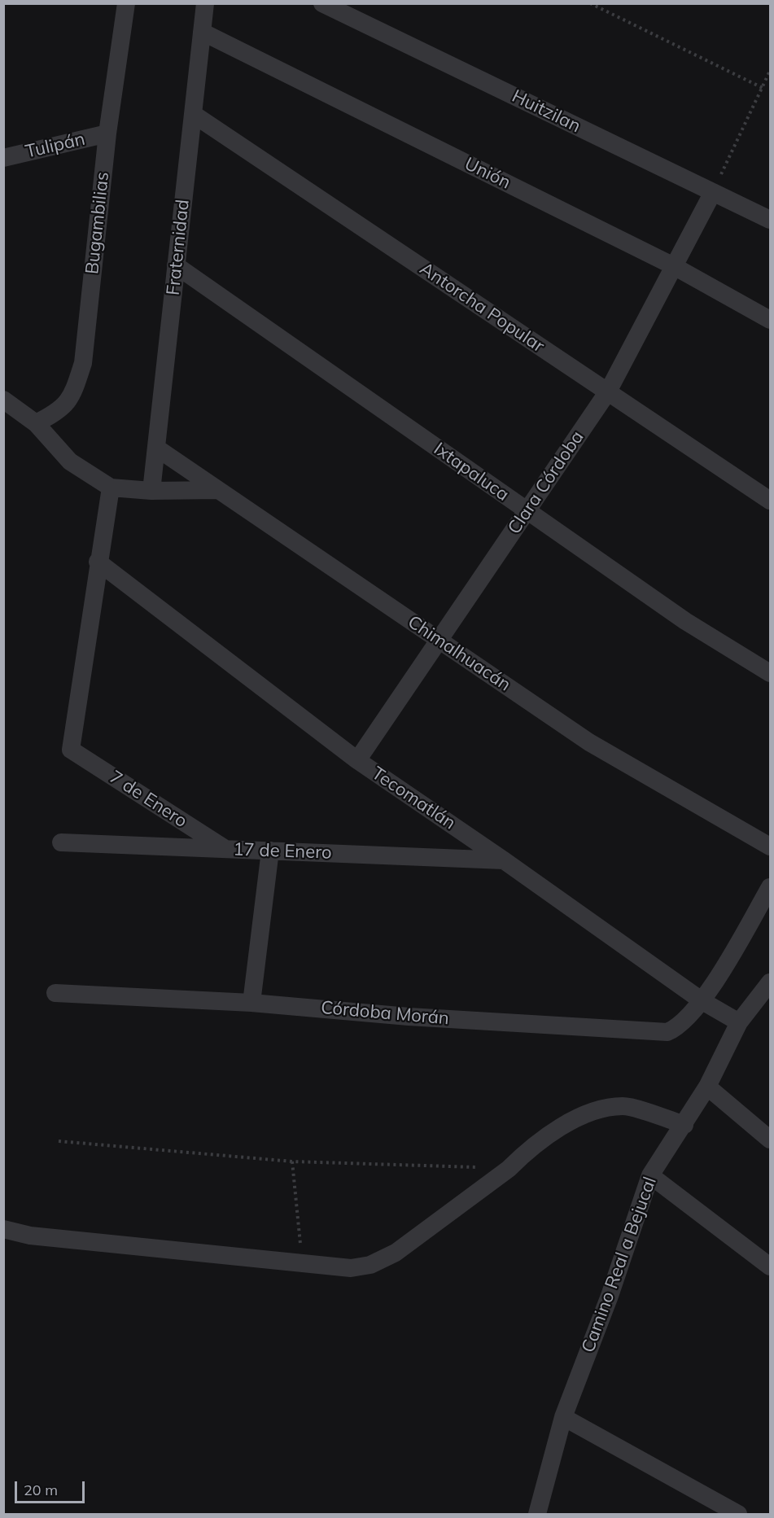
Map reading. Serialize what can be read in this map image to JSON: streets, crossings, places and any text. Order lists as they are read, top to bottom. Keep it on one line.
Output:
{"streets":{"street":["Huitzilan","Tulipán","Unión","Bugambilias","Fraternidad","Antorcha Popular","Ixtapaluca","Clara Córdoba","Chimalhuacán","Tecomatlán","7 de Enero","17 de Enero","Córdoba Morán","Camino Real a Bejucal"]},"crossings":[["Huitzilan","Clara Córdoba"],["Tulipán","Bugambilias"],["Unión","Fraternidad"],["Unión","Clara Córdoba"],["Fraternidad","Antorcha Popular"],["Fraternidad","Ixtapaluca"],["Fraternidad","Chimalhuacán"],["Antorcha Popular","Clara Córdoba"],["Ixtapaluca","Clara Córdoba"],["Clara Córdoba","Chimalhuacán"],["Clara Córdoba","Tecomatlán"],["Tecomatlán","7 de Enero"],["Tecomatlán","17 de Enero"],["Tecomatlán","Córdoba Morán"],["Tecomatlán","Camino Real a Bejucal"],["7 de Enero","17 de Enero"]],"scale_bar":"20 m"}
